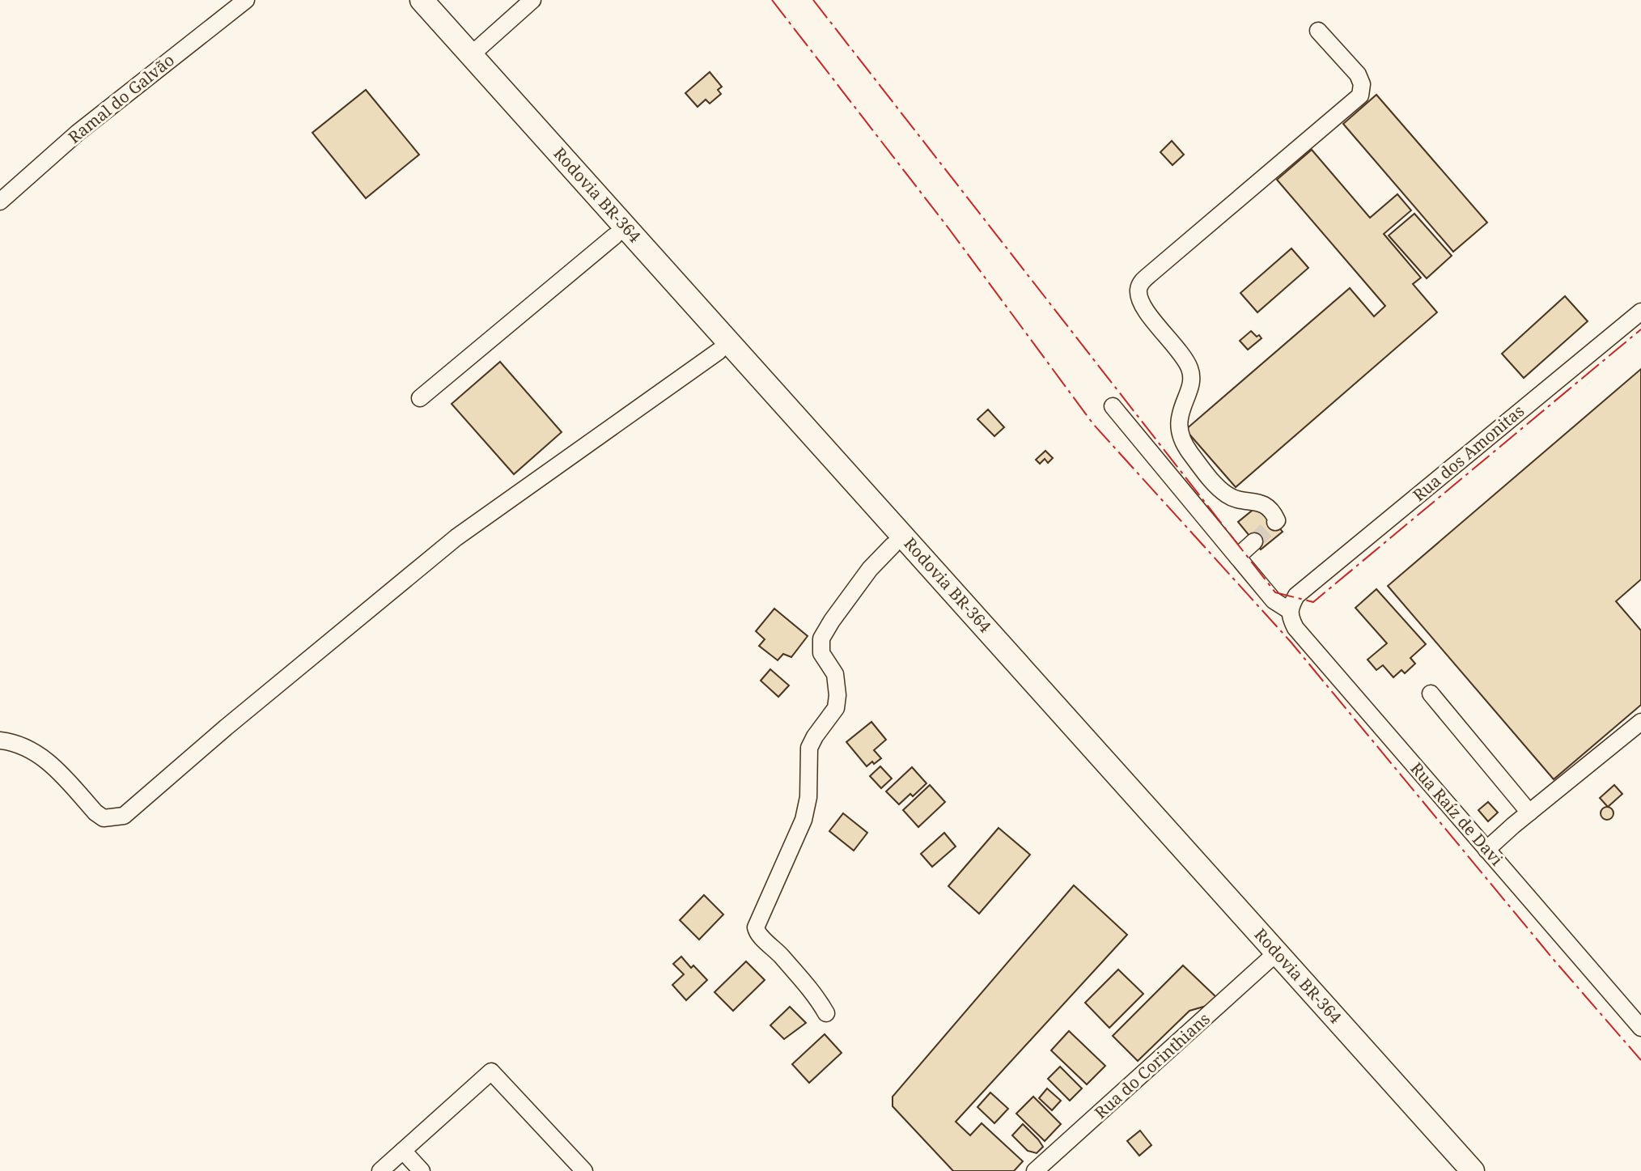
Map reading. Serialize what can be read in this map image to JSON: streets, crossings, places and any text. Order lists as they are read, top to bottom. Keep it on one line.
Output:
{"streets":{"highway":["Rodovia BR-364"],"street":["Ramal do Galvão","Rua dos Amonitas","Rua Raíz de Davi","Rua do Corinthians"]},"crossings":[["Rua dos Amonitas","Rua Raíz de Davi"]]}
